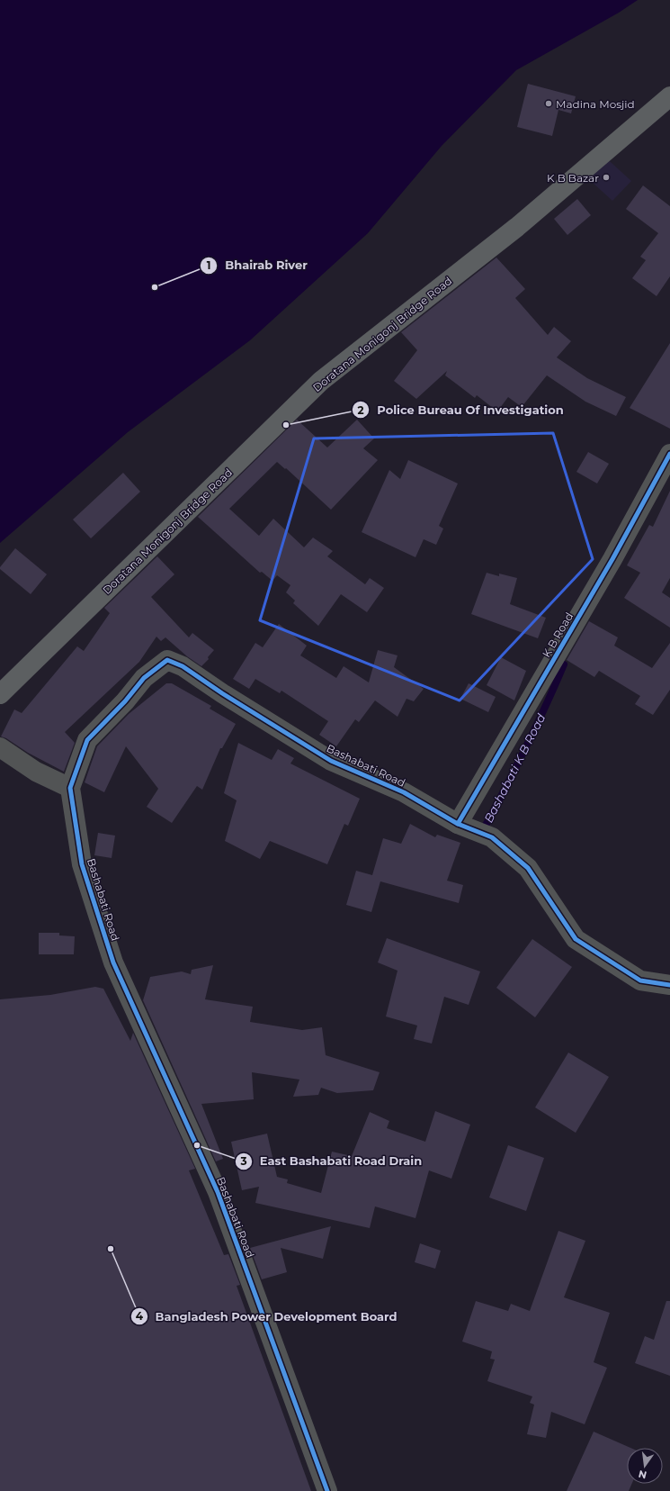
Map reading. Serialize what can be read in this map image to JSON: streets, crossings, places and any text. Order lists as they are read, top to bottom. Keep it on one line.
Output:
{"streets":{"main road":["Doratana Monigonj Bridge Road"],"street":["K B Road","Bashabati Road"]},"crossings":[["K B Road","Bashabati Road"]],"water":["Bashabati K B Road"],"places":["Madina Mosjid","K B Bazar","Bhairab River","Police Bureau Of Investigation","East Bashabati Road Drain","Bangladesh Power Development Board"],"north":"bottom"}
